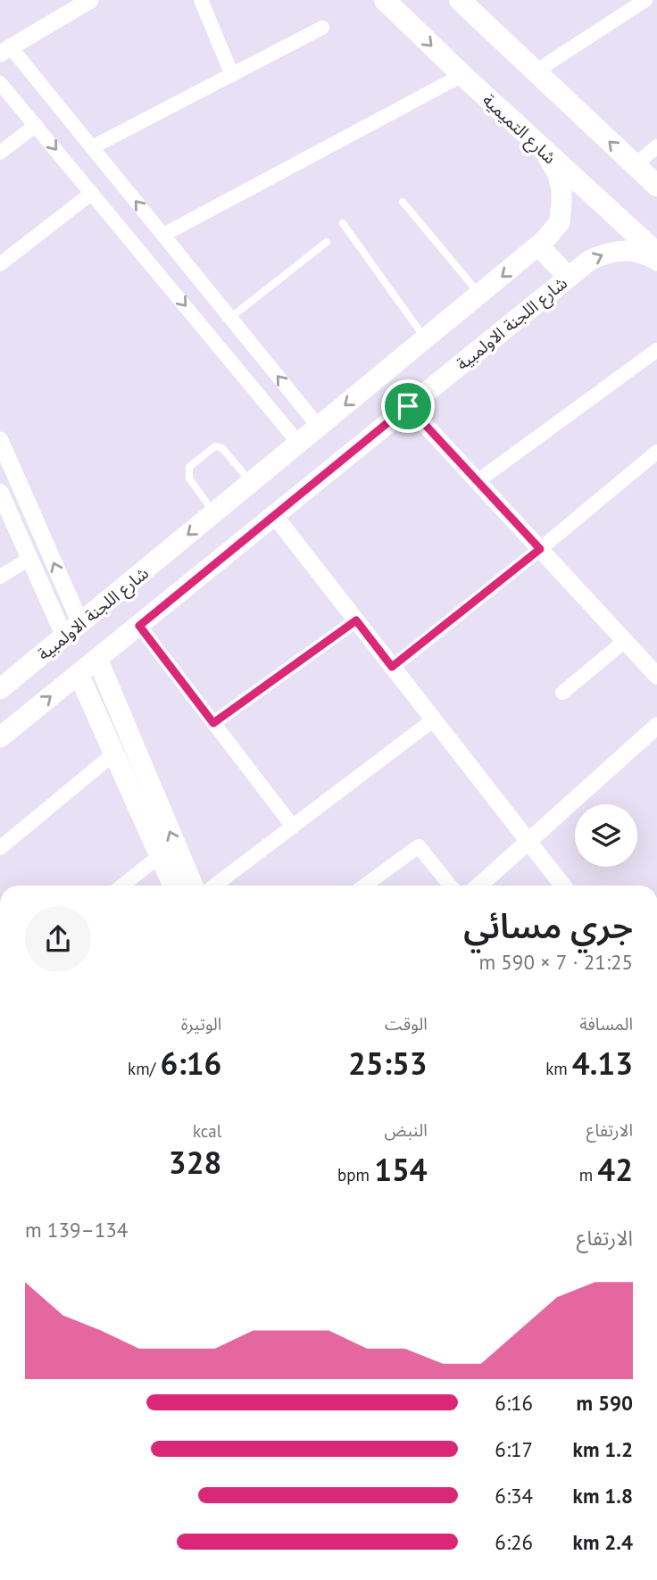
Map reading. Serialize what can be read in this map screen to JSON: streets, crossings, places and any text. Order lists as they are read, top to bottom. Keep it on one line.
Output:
{"streets":{"main road":["شارع التميمية","شارع اللجنة الاولمبية"]},"crossings":[["شارع التميمية","شارع اللجنة الاولمبية"]],"page":{"heading":["جري مسائي","21:25 · 7 × 590 m"],"stats":[["المسافة","4.13 km"],["الوقت","25:53"],["الوتيرة","6:16 /km"],["الارتفاع","42 m"],["النبض","154 bpm"],["kcal","328"]],"chart":["الارتفاع","134–139 m"],"list":[{"name":"590 m","note":"6:16"},{"name":"1.2 km","note":"6:17"},{"name":"1.8 km","note":"6:34"},{"name":"2.4 km","note":"6:26"}]}}
